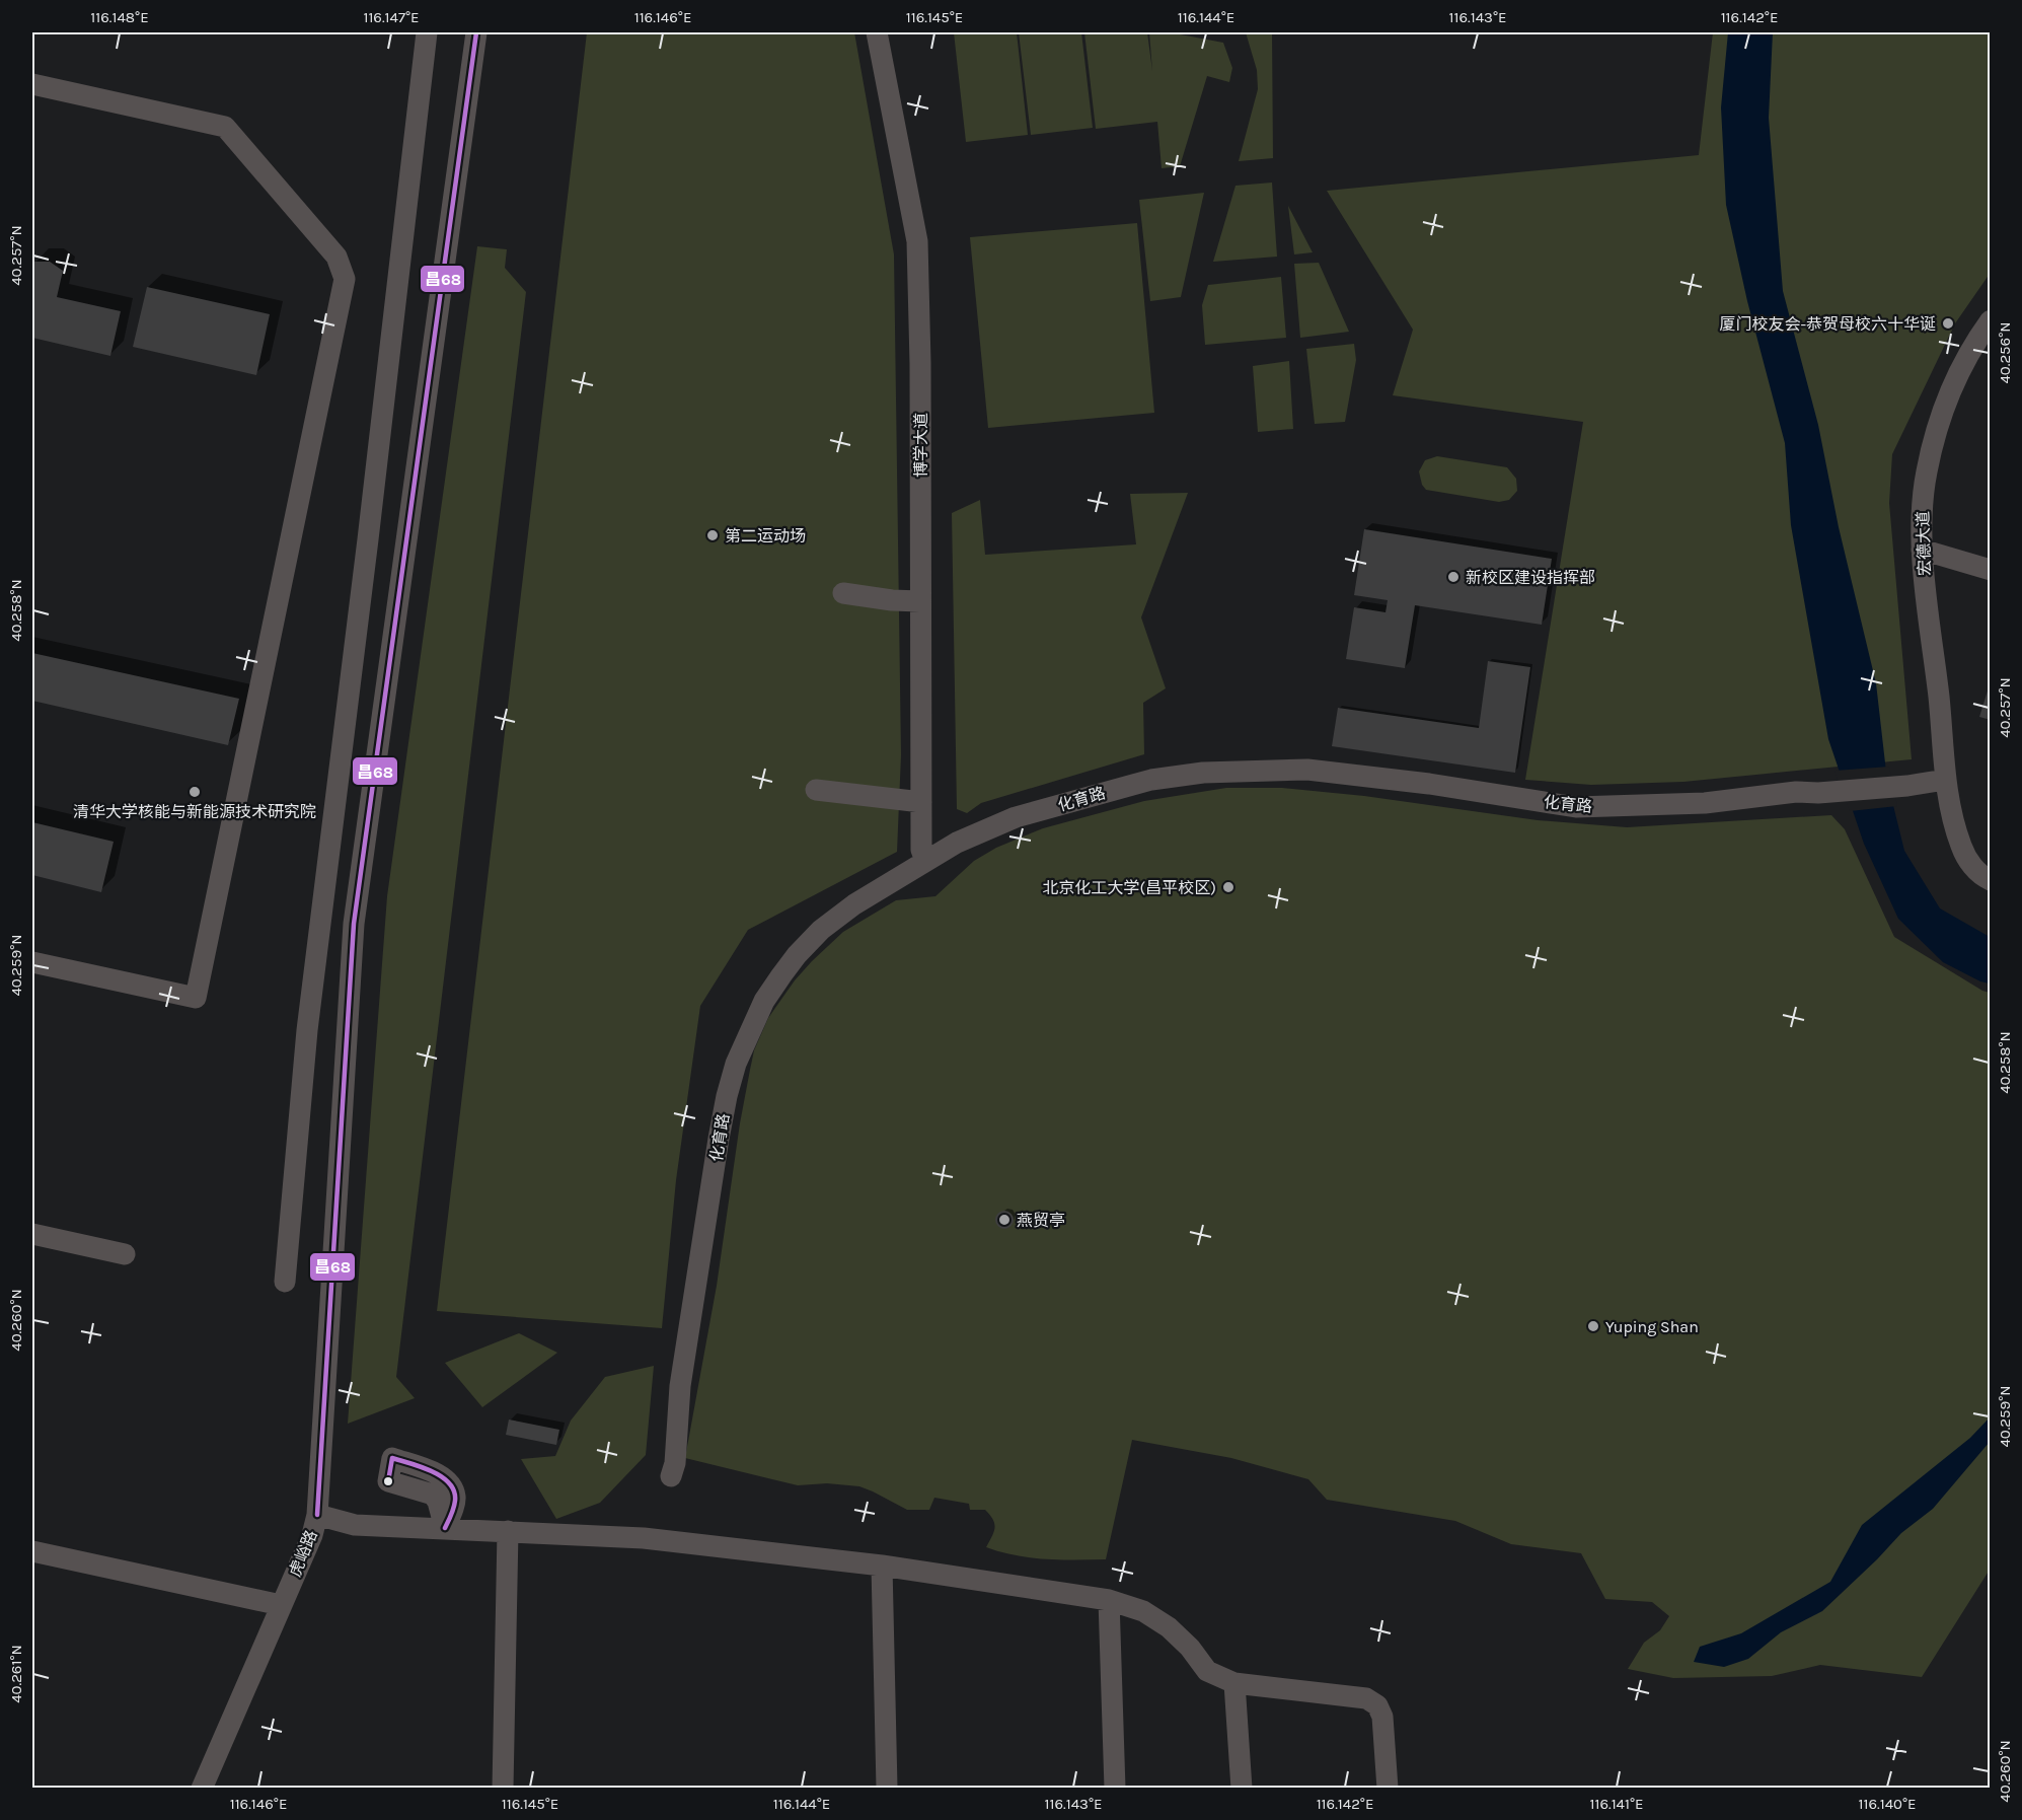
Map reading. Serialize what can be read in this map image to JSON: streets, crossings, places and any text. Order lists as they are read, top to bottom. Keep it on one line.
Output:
{"streets":{"street":["博学大道","宏德大道","化育路","虎峪路"]},"crossings":[["博学大道","化育路"],["宏德大道","化育路"]],"places":["厦门校友会-恭贺母校六十华诞","第二运动场","新校区建设指挥部","清华大学核能与新能源技术研究院","北京化工大学(昌平校区)","燕贸亭","Yuping Shan"],"lines":["transit line 昌68"],"coordinates":["116.148°E","116.147°E","116.146°E","116.145°E","116.144°E","116.143°E","116.142°E","40.257°N","40.256°N","40.258°N","40.259°N","40.260°N","40.261°N","116.141°E","116.140°E"]}
